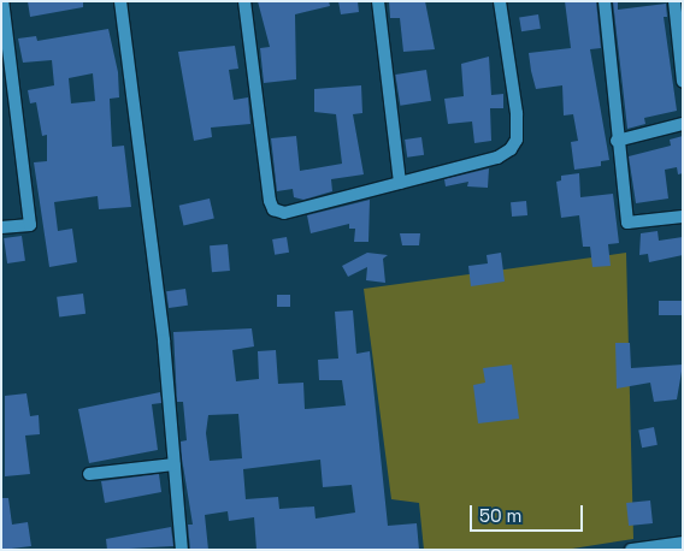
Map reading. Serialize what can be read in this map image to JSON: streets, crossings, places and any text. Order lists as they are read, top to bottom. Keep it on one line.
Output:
{"scale_bar":"50 m"}
